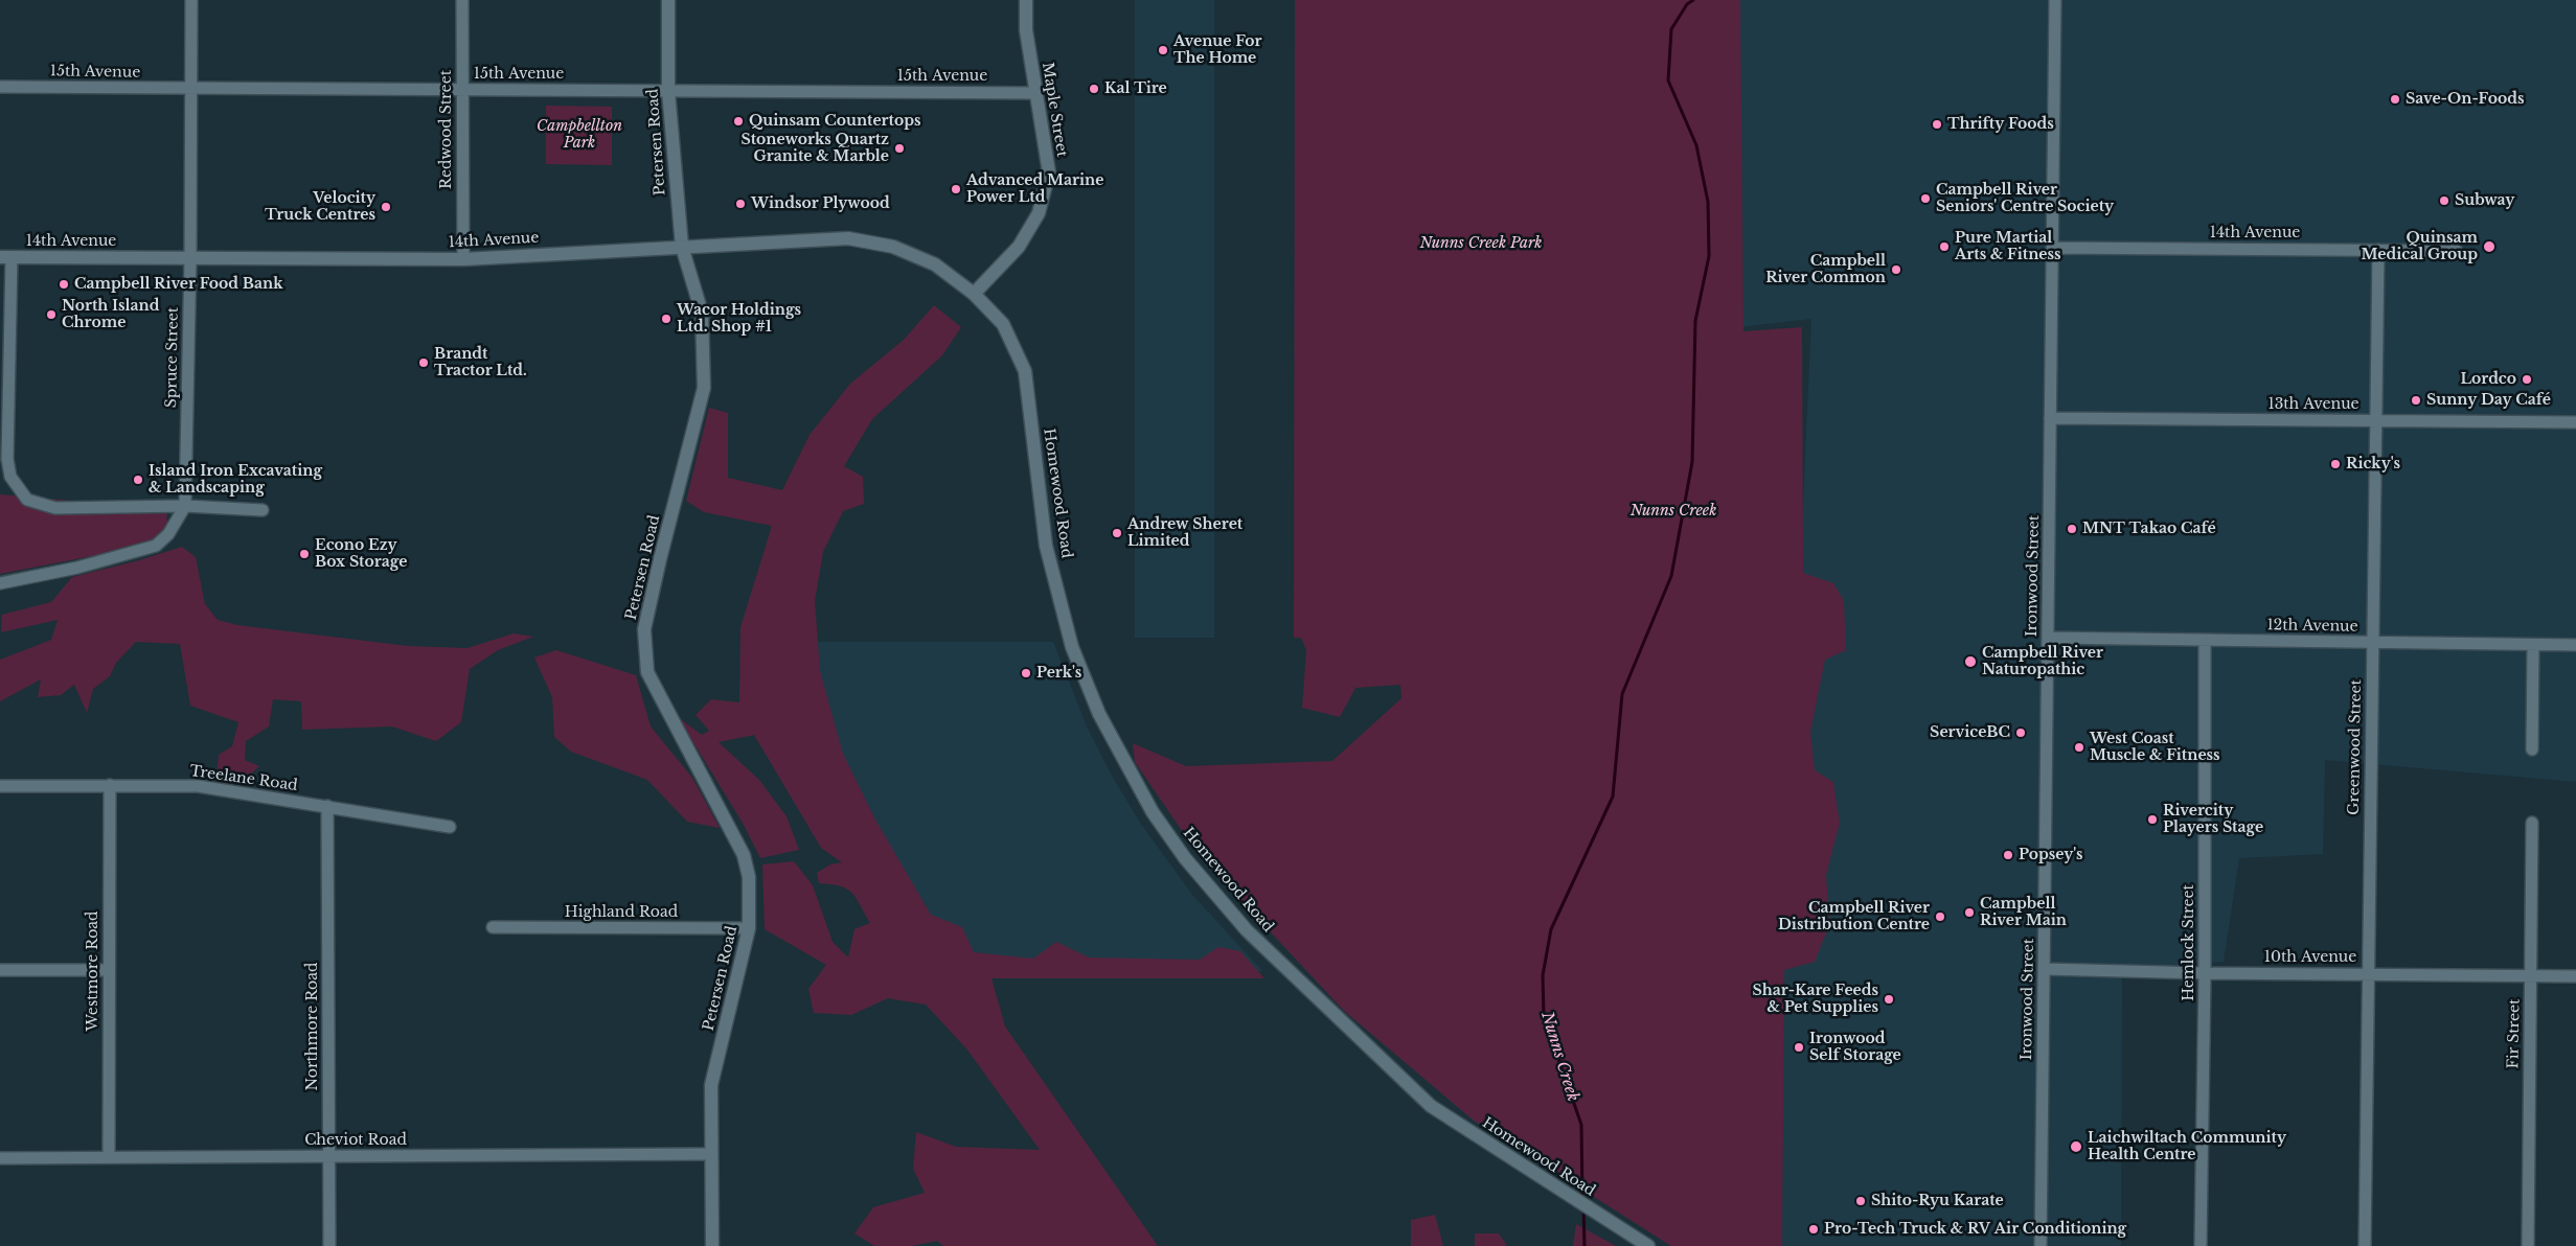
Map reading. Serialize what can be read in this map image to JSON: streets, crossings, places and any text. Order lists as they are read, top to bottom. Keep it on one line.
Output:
{"streets":{"main road":["Maple Street","Petersen Road","14th Avenue","Homewood Road"],"street":["15th Avenue","Redwood Street","Spruce Street","13th Avenue","Ironwood Street","12th Avenue","Greenwood Street","Treelane Road","Highland Road","Hemlock Street","10th Avenue","Westmore Road","Northmore Road","Fir Street","Cheviot Road"]},"crossings":[["15th Avenue","Maple Street"],["15th Avenue","Redwood Street"],["15th Avenue","Petersen Road"],["15th Avenue","Spruce Street"],["Maple Street","14th Avenue"],["Maple Street","Homewood Road"],["Redwood Street","14th Avenue"],["Petersen Road","14th Avenue"],["Petersen Road","Highland Road"],["Petersen Road","Cheviot Road"],["14th Avenue","Spruce Street"],["14th Avenue","Homewood Road"],["14th Avenue","Ironwood Street"],["14th Avenue","Greenwood Street"],["13th Avenue","Ironwood Street"],["13th Avenue","Greenwood Street"],["Ironwood Street","12th Avenue"],["Ironwood Street","10th Avenue"],["12th Avenue","Greenwood Street"],["12th Avenue","Hemlock Street"],["Greenwood Street","10th Avenue"],["Treelane Road","Westmore Road"],["Treelane Road","Northmore Road"],["Hemlock Street","10th Avenue"],["10th Avenue","Fir Street"],["Westmore Road","Cheviot Road"],["Northmore Road","Cheviot Road"]],"water":["Nunns Creek"],"parks":["Campbellton Park","Nunns Creek Park","Nunns Creek"],"places":["Avenue For The Home","Kal Tire","Save-On-Foods","Quinsam Countertops","Thrifty Foods","Stoneworks Quartz Granite & Marble","Advanced Marine Power Ltd","Campbell River Seniors' Centre Society","Subway","Windsor Plywood","Velocity Truck Centres","Pure Martial Arts & Fitness","Quinsam Medical Group","Campbell River Common","Campbell River Food Bank","North Island Chrome","Wacor Holdings Ltd. Shop #1","Brandt Tractor Ltd.","Lordco","Sunny Day Café","Ricky's","Island Iron Excavating & Landscaping","MNT Takao Café","Andrew Sheret Limited","Econo Ezy Box Storage","Campbell River Naturopathic","Perk's","ServiceBC","West Coast Muscle & Fitness","Rivercity Players Stage","Popsey's","Campbell River Main","Campbell River Distribution Centre","Shar-Kare Feeds & Pet Supplies","Ironwood Self Storage","Laichwiltach Community Health Centre","Shito-Ryu Karate","Pro-Tech Truck & RV Air Conditioning"]}
